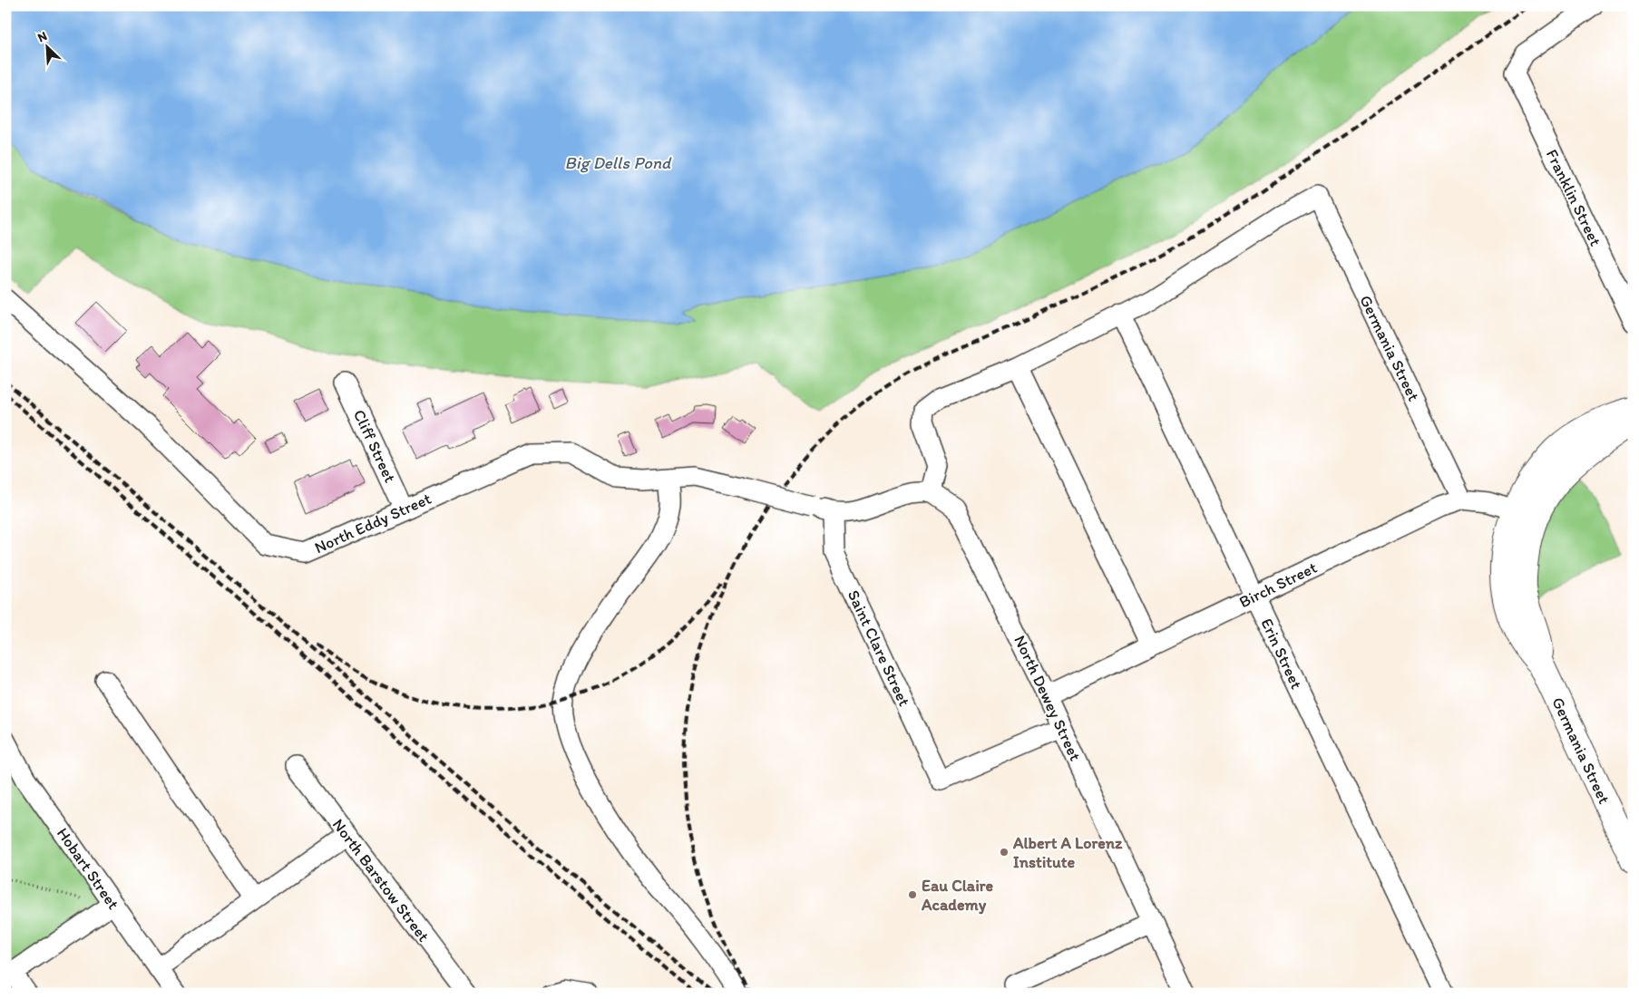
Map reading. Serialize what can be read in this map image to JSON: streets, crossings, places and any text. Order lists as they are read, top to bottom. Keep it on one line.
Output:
{"streets":{"main road":["Germania Street"],"street":["Franklin Street","Cliff Street","North Eddy Street","Birch Street","Saint Clare Street","Erin Street","North Dewey Street","Hobart Street","North Barstow Street"]},"crossings":[["Germania Street","Birch Street"],["Germania Street","Erin Street"],["Cliff Street","North Eddy Street"],["North Eddy Street","Saint Clare Street"],["Birch Street","Erin Street"],["Birch Street","North Dewey Street"],["Saint Clare Street","North Dewey Street"]],"water":["Big Dells Pond"],"places":["Albert A Lorenz Institute","Eau Claire Academy"],"north":"top left"}
